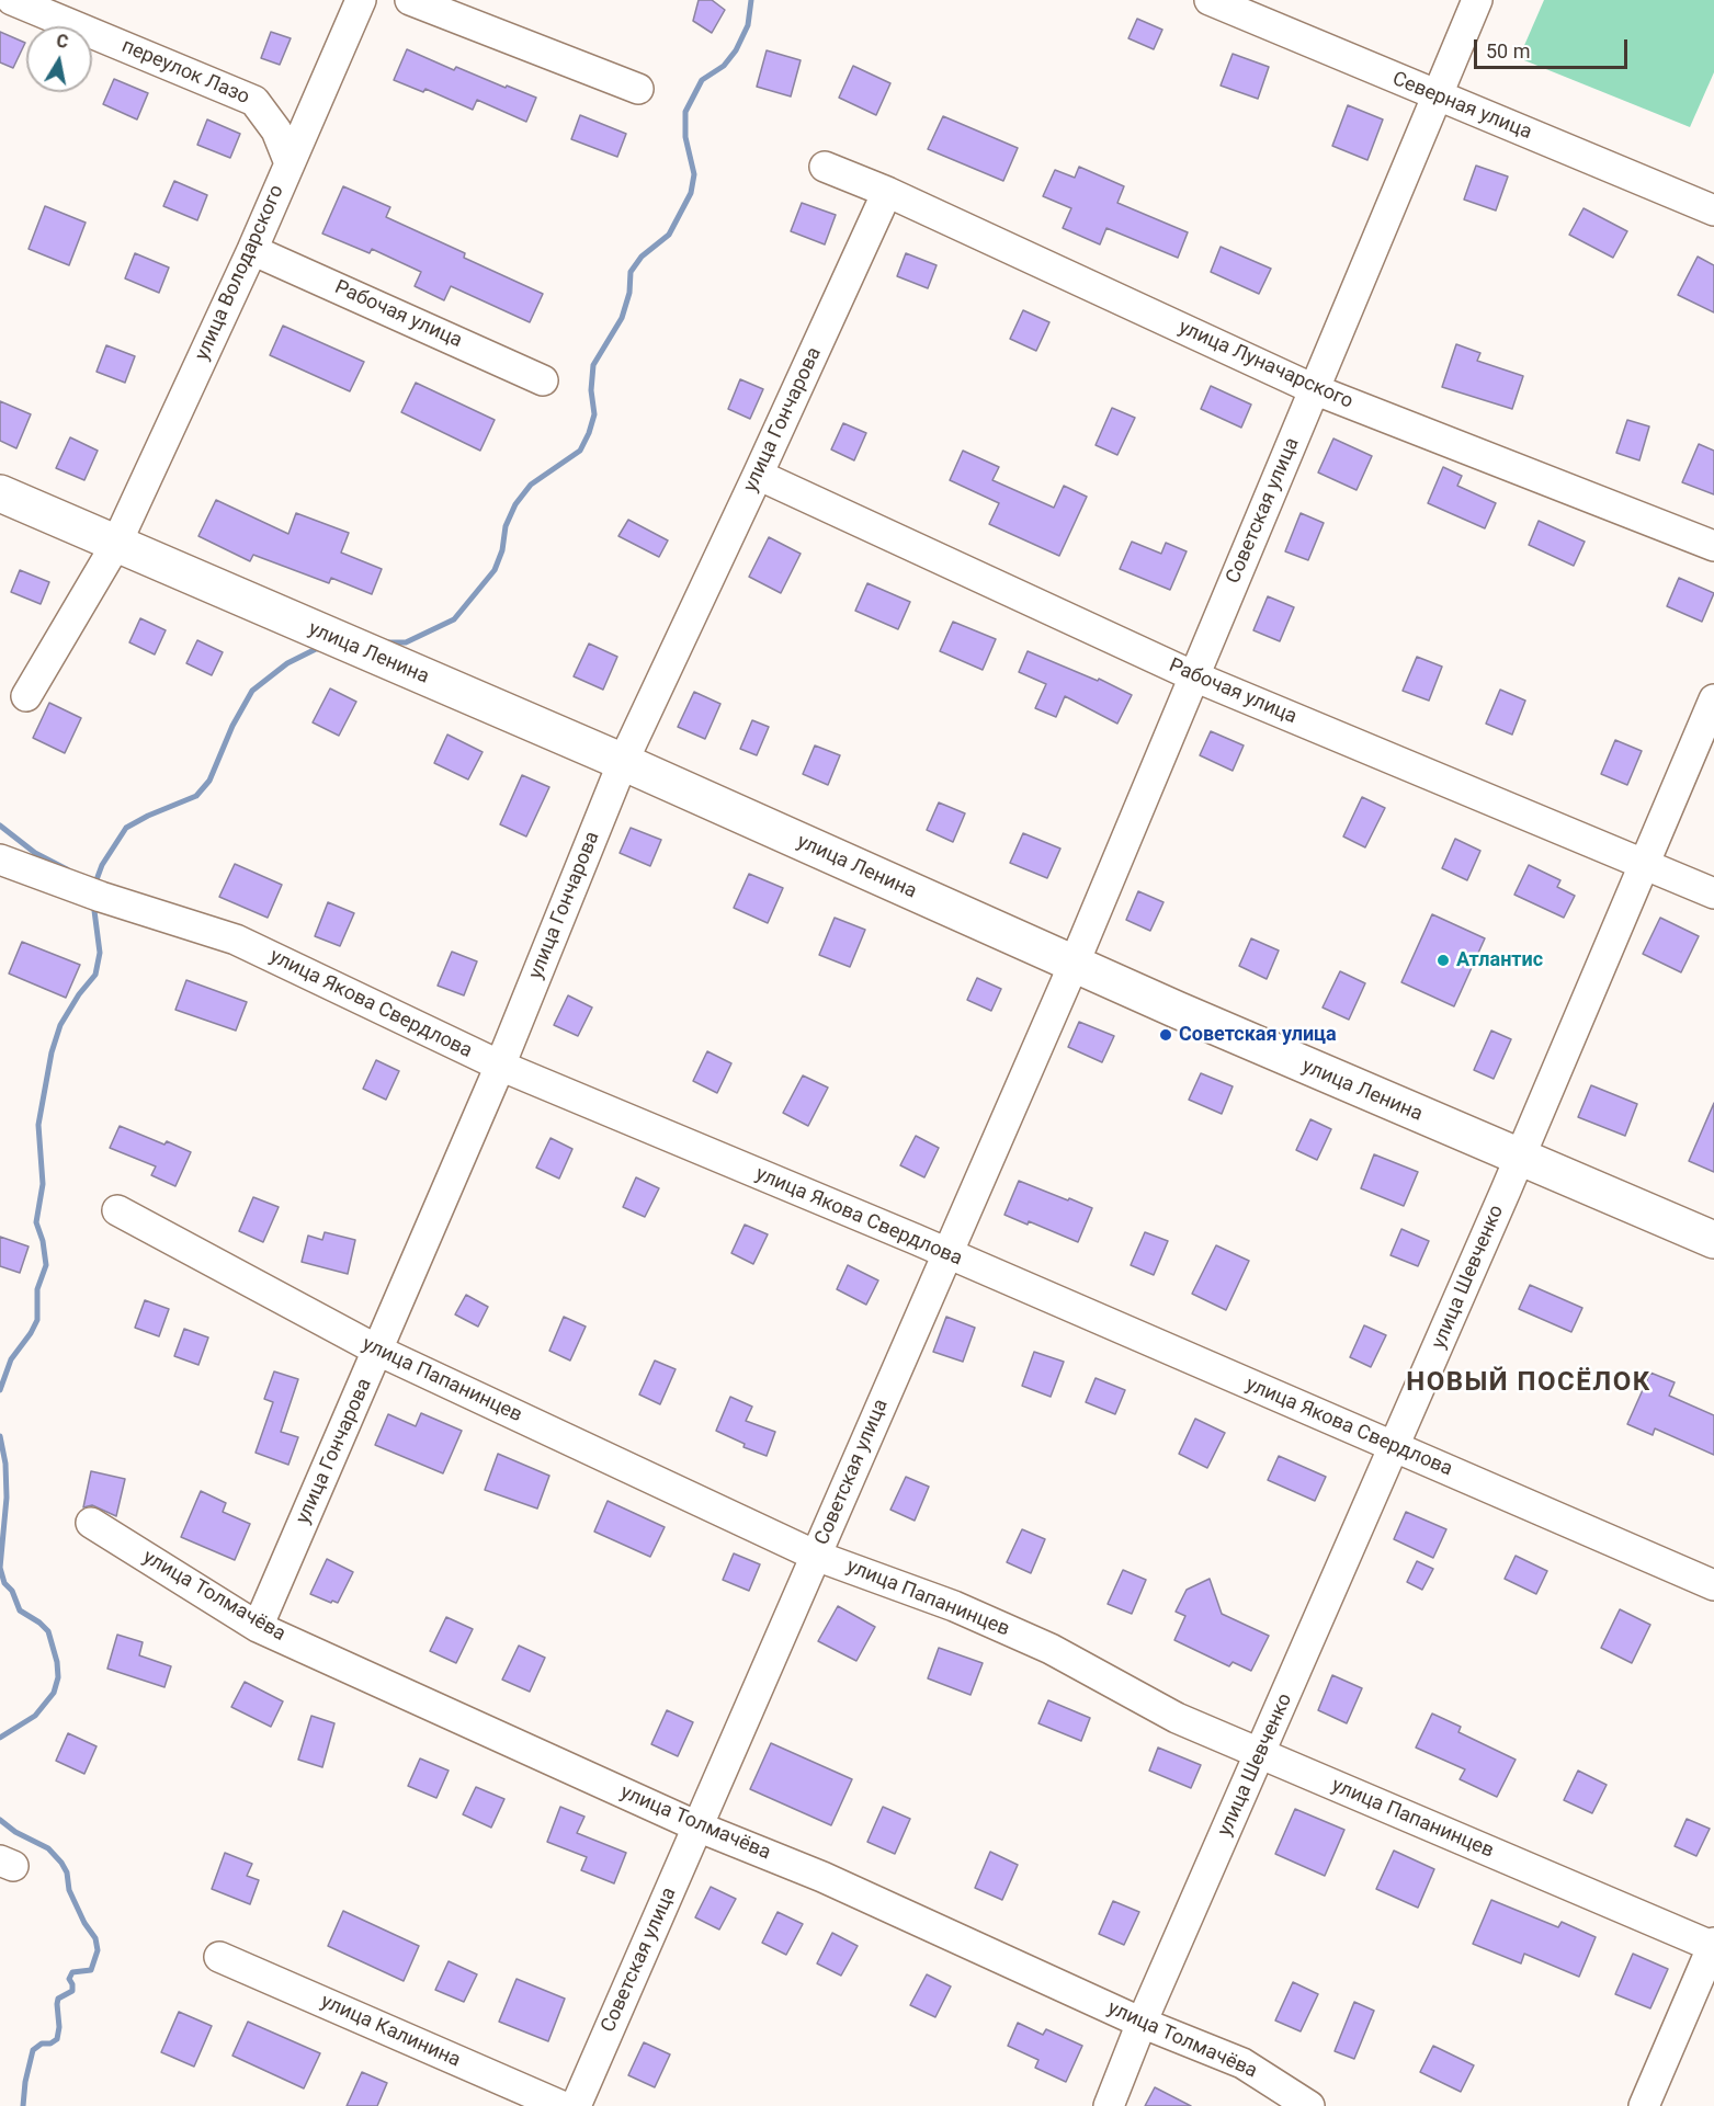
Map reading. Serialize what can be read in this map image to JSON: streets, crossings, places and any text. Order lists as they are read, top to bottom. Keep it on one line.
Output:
{"streets":{"main road":["улица Ленина"],"street":["переулок Лазо","Северная улица","улица Володарского","Рабочая улица","улица Луначарского","улица Гончарова","Советская улица","улица Якова Свердлова","улица Шевченко","улица Папанинцев","улица Толмачёва","улица Калинина"]},"crossings":[["переулок Лазо","улица Володарского"],["Северная улица","Советская улица"],["улица Володарского","Рабочая улица"],["улица Володарского","улица Ленина"],["Рабочая улица","улица Гончарова"],["Рабочая улица","Советская улица"],["Рабочая улица","улица Шевченко"],["улица Луначарского","улица Гончарова"],["улица Луначарского","Советская улица"],["улица Гончарова","улица Ленина"],["улица Гончарова","улица Якова Свердлова"],["улица Гончарова","улица Папанинцев"],["улица Гончарова","улица Толмачёва"],["Советская улица","улица Ленина"],["Советская улица","улица Якова Свердлова"],["Советская улица","улица Папанинцев"],["Советская улица","улица Толмачёва"],["улица Ленина","улица Шевченко"],["улица Якова Свердлова","улица Шевченко"],["улица Шевченко","улица Папанинцев"],["улица Шевченко","улица Толмачёва"]],"districts":["НОВЫЙ ПОСЁЛОК"],"places":["Атлантис","Советская улица"],"scale_bar":"50 m","north":"top"}
